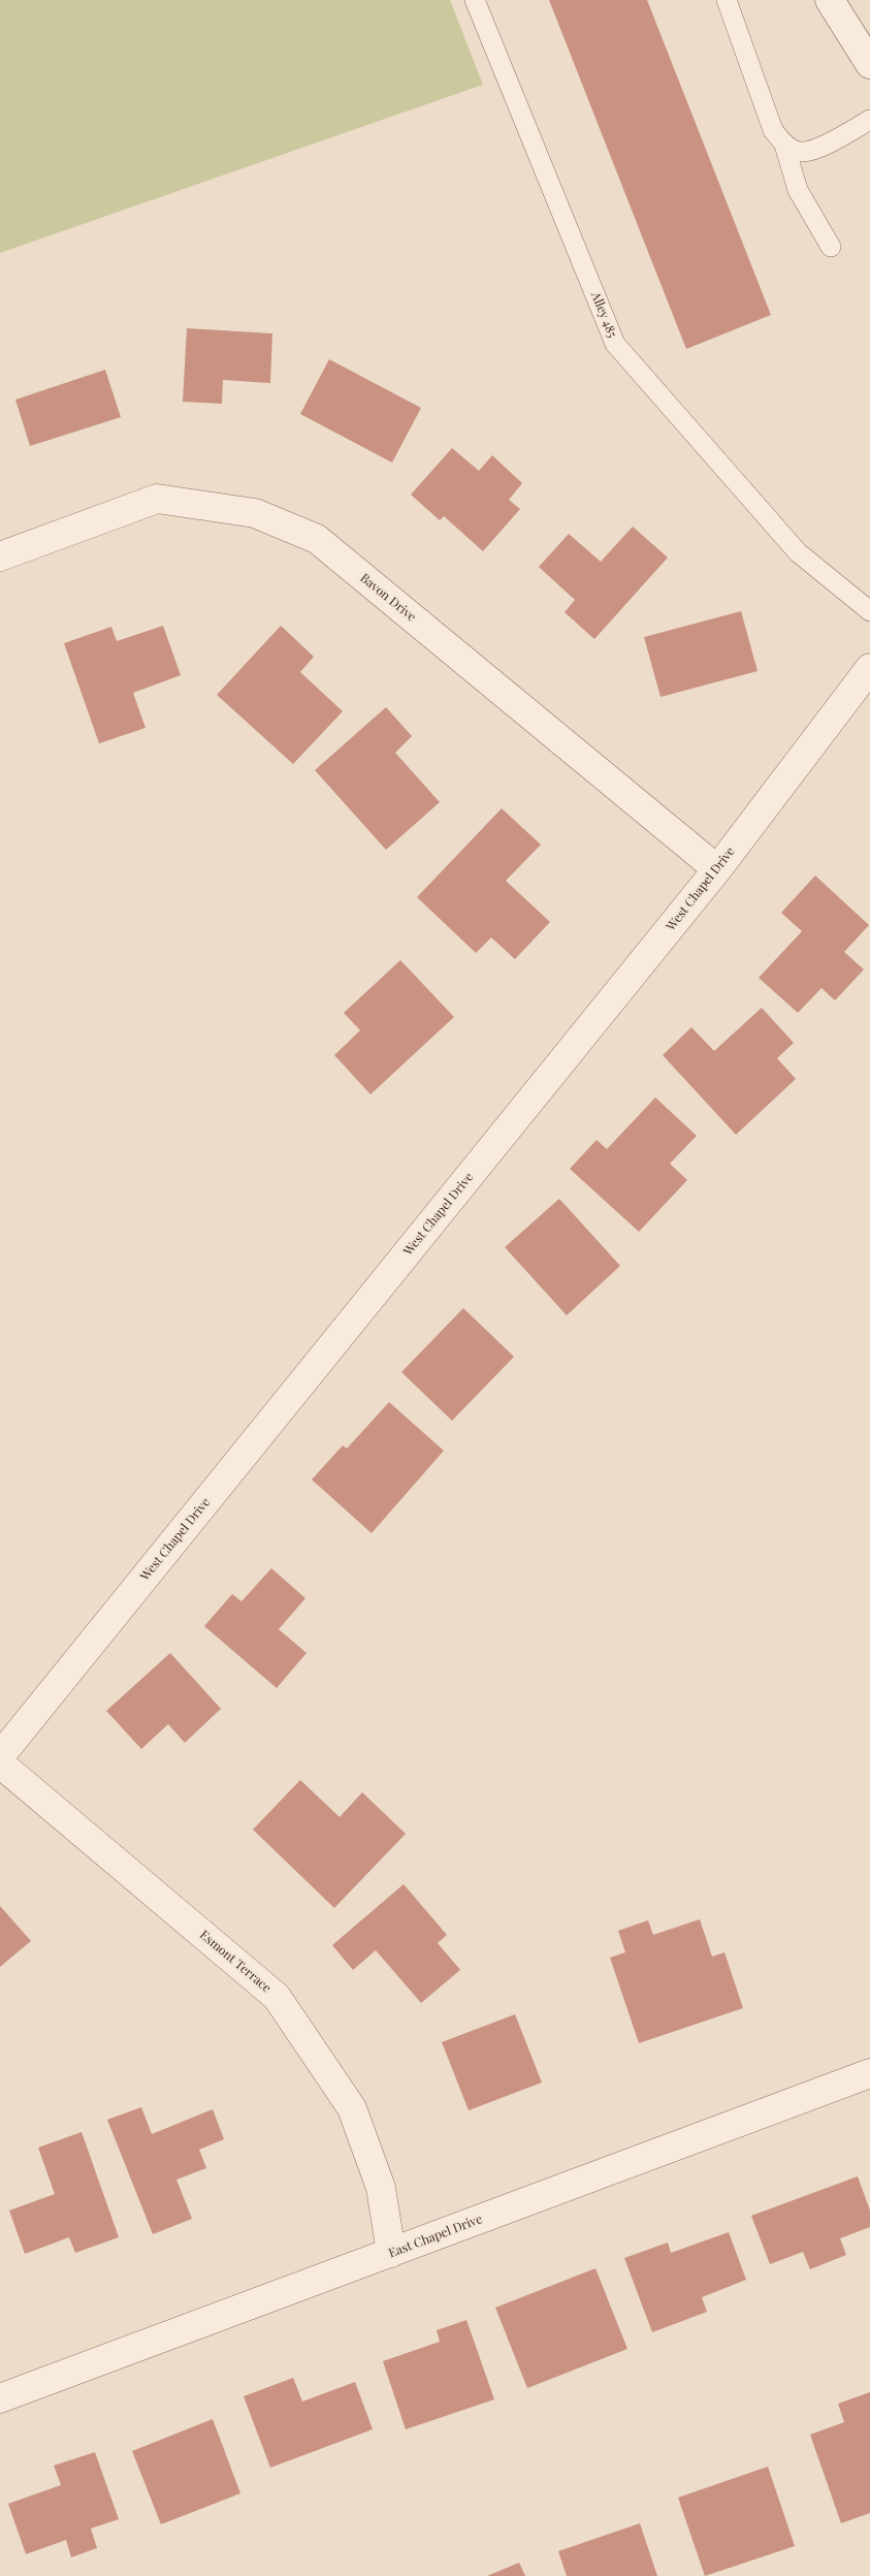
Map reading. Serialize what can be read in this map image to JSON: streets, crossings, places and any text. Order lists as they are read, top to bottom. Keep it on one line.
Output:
{"streets":{"street":["Bavon Drive","West Chapel Drive","Esmont Terrace","East Chapel Drive"],"lane":["Alley 485"]},"crossings":[["Bavon Drive","West Chapel Drive"],["Esmont Terrace","East Chapel Drive"]]}
